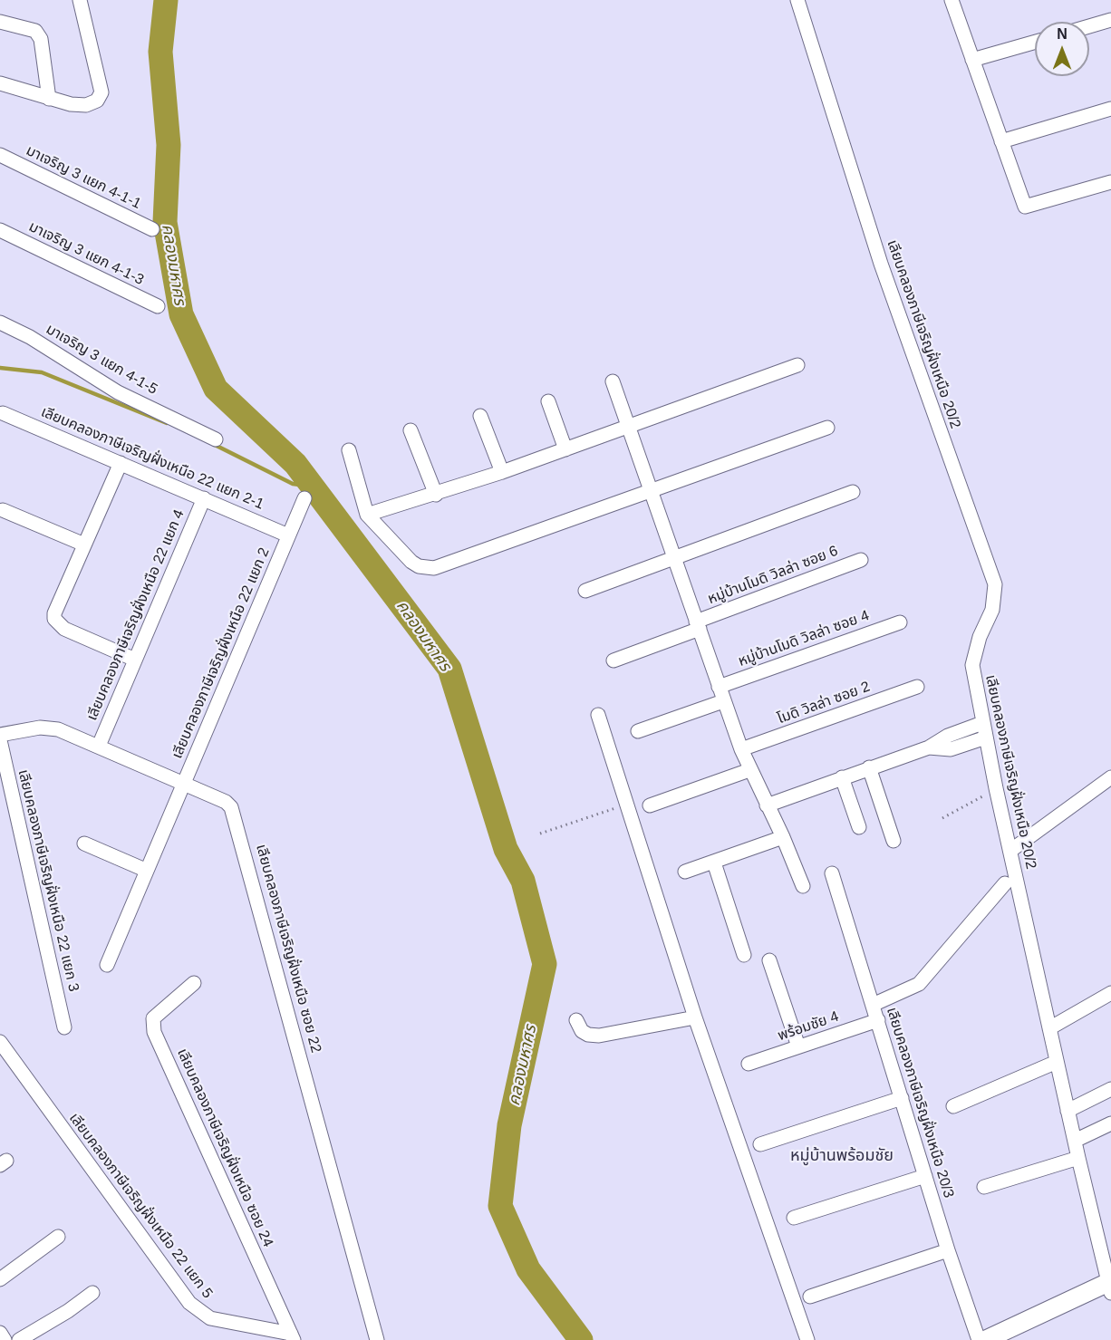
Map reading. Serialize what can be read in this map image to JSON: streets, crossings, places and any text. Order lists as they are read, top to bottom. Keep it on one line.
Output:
{"streets":{"street":["มาเจริญ 3 แยก 4-1-1","มาเจริญ 3 แยก 4-1-3","เลียบคลองภาษีเจริญฝั่งเหนือ 20/2","มาเจริญ 3 แยก 4-1-5","เลียบคลองภาษีเจริญฝั่งเหนือ 22 แยก 2-1","หมู่บ้านโมดิ วิลล่า ซอย 6","เลียบคลองภาษีเจริญฝั่งเหนือ 22 แยก 4","หมู่บ้านโมดิ วิลล่า ซอย 4","เลียบคลองภาษีเจริญฝั่งเหนือ 22 แยก 2","โมดิ วิลล่า ซอย 2","เลียบคลองภาษีเจริญฝั่งเหนือ 22 แยก 3","เลียบคลองภาษีเจริญฝั่งเหนือ ซอย 22","พร้อมชัย 4","เลียบคลองภาษีเจริญฝั่งเหนือ 20/3","เลียบคลองภาษีเจริญฝั่งเหนือ ซอย 24","เลียบคลองภาษีเจริญฝั่งเหนือ 22 แยก 5"]},"crossings":[["เลียบคลองภาษีเจริญฝั่งเหนือ 22 แยก 2-1","เลียบคลองภาษีเจริญฝั่งเหนือ 22 แยก 4"],["เลียบคลองภาษีเจริญฝั่งเหนือ 22 แยก 2-1","เลียบคลองภาษีเจริญฝั่งเหนือ 22 แยก 2"],["เลียบคลองภาษีเจริญฝั่งเหนือ 22 แยก 4","เลียบคลองภาษีเจริญฝั่งเหนือ ซอย 22"],["เลียบคลองภาษีเจริญฝั่งเหนือ 22 แยก 2","เลียบคลองภาษีเจริญฝั่งเหนือ ซอย 22"],["พร้อมชัย 4","เลียบคลองภาษีเจริญฝั่งเหนือ 20/3"],["เลียบคลองภาษีเจริญฝั่งเหนือ ซอย 24","เลียบคลองภาษีเจริญฝั่งเหนือ 22 แยก 5"]],"districts":["หมู่บ้านพร้อมชัย"],"water":["คลองมหาศร"],"north":"top"}
